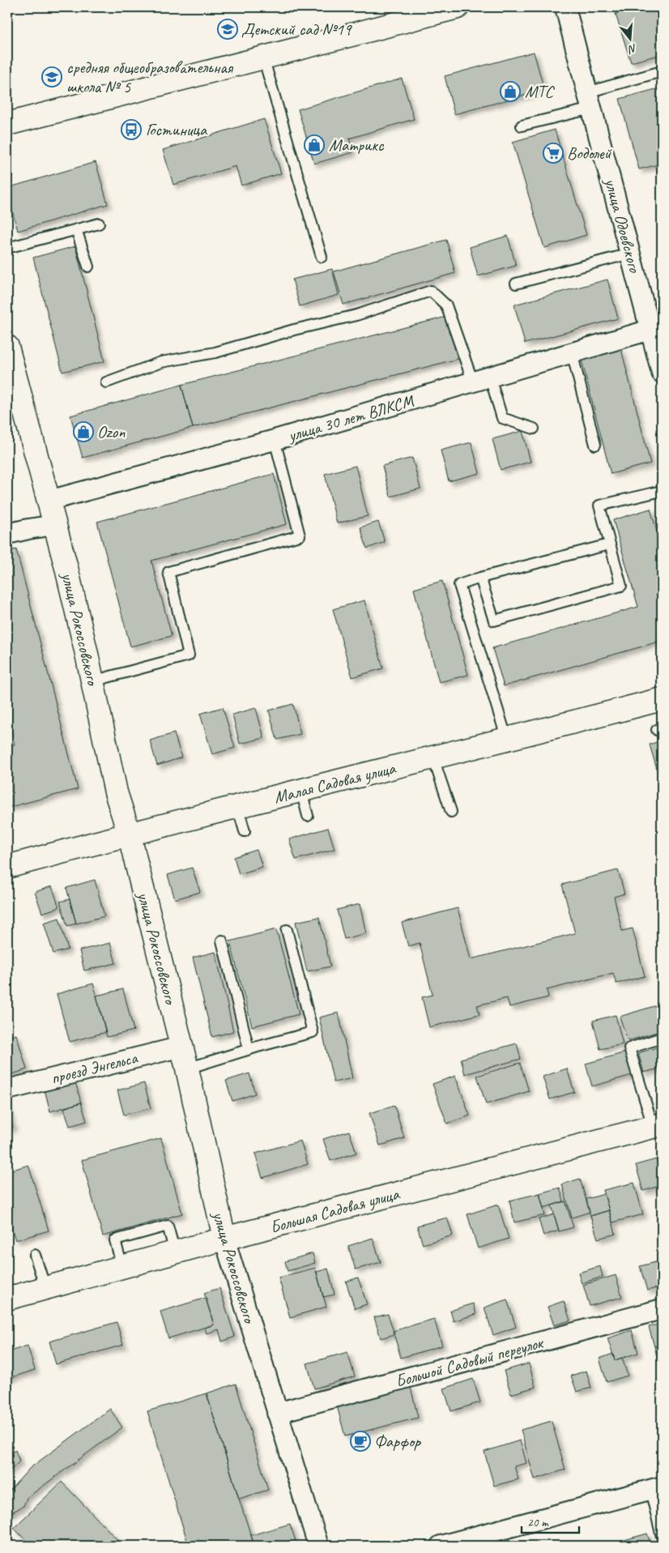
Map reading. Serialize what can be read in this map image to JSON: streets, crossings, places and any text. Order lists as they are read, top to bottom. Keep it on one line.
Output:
{"streets":{"street":["улица Одоевского","улица 30 лет ВЛКСМ","улица Рокоссовского","Малая Садовая улица","проезд Энгельса","Большая Садовая улица","Большой Садовый переулок"]},"crossings":[["улица Одоевского","улица 30 лет ВЛКСМ"],["улица 30 лет ВЛКСМ","улица Рокоссовского"],["улица Рокоссовского","Малая Садовая улица"],["улица Рокоссовского","проезд Энгельса"],["улица Рокоссовского","Большая Садовая улица"],["улица Рокоссовского","Большой Садовый переулок"]],"places":{"school or university":["Детский сад №19","средняя общеобразовательная школа № 5"],"shop":["МТС","Матрикс","Ozon"],"bus stop":["Гостиница"],"supermarket":["Водолей"],"cafe":["Фарфор"]},"scale_bar":"20 m","north":"bottom"}
